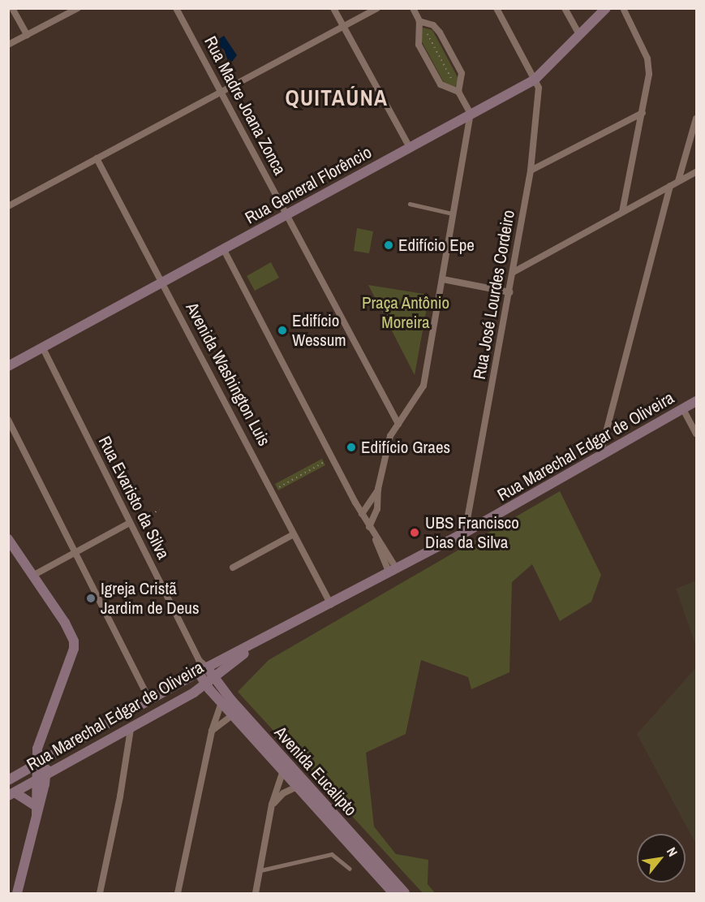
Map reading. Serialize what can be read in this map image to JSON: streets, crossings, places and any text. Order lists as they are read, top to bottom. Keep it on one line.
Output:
{"streets":{"main road":["Rua General Florêncio","Rua Marechal Edgar de Oliveira","Avenida Eucalipto"],"street":["Rua Madre Joana Zonca","Rua José Lourdes Cordeiro","Avenida Washington Luis","Rua Evaristo da Silva"]},"crossings":[["Rua Madre Joana Zonca","Rua General Florêncio"],["Rua General Florêncio","Rua José Lourdes Cordeiro"],["Rua General Florêncio","Avenida Washington Luis"],["Rua General Florêncio","Rua Evaristo da Silva"],["Rua José Lourdes Cordeiro","Rua Marechal Edgar de Oliveira"],["Avenida Washington Luis","Rua Marechal Edgar de Oliveira"],["Rua Marechal Edgar de Oliveira","Rua Evaristo da Silva"],["Rua Marechal Edgar de Oliveira","Avenida Eucalipto"],["Rua Evaristo da Silva","Avenida Eucalipto"]],"districts":["QUITAÚNA"],"parks":["Praça Antônio Moreira"],"places":["Edifício Epe","Edifício Wessum","Edifício Graes","UBS Francisco Dias da Silva","Igreja Cristã Jardim de Deus"],"north":"top right"}
